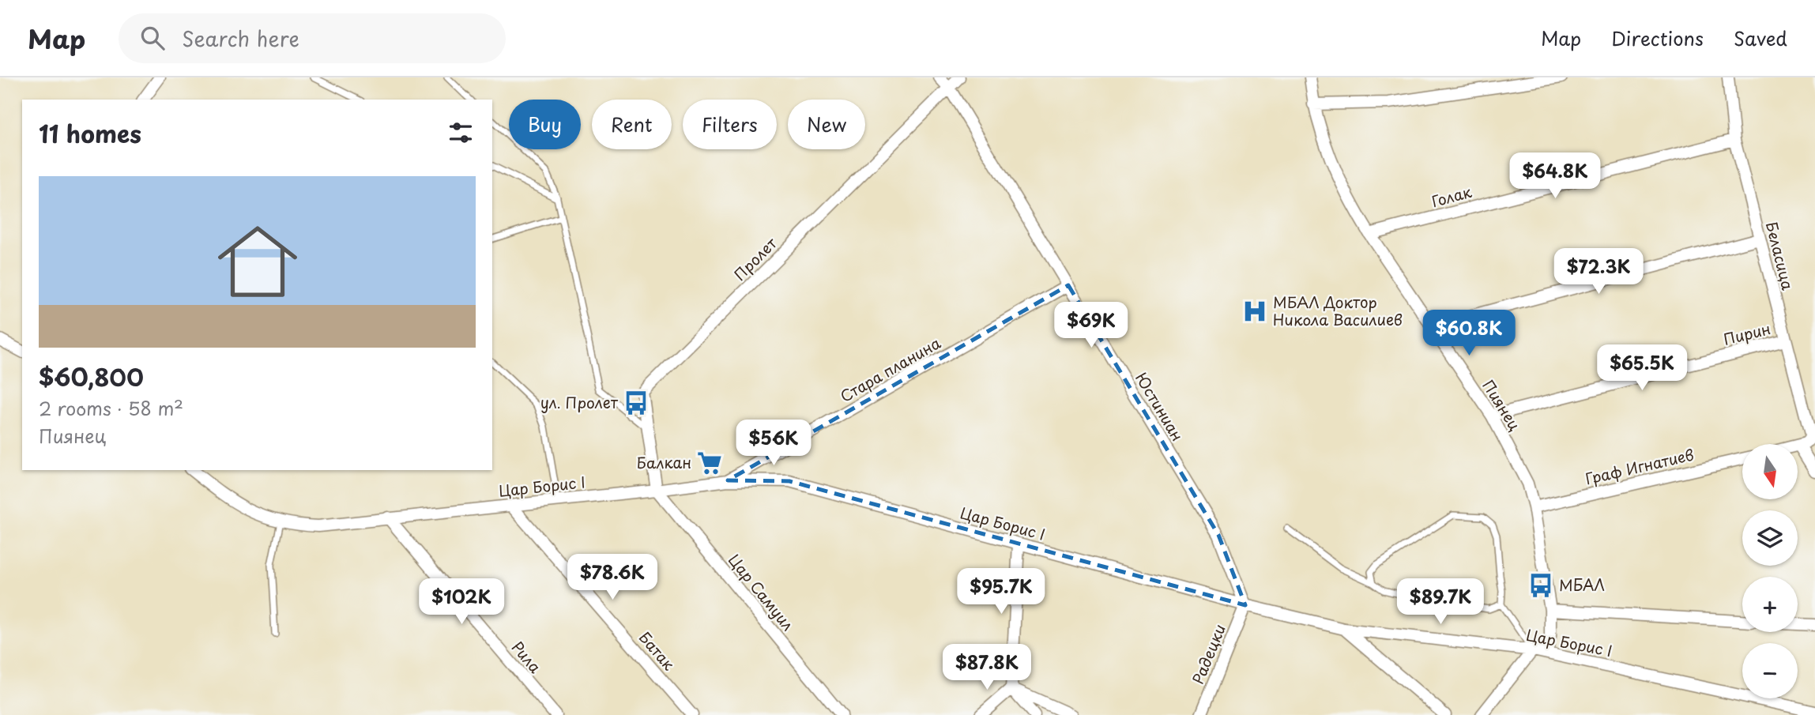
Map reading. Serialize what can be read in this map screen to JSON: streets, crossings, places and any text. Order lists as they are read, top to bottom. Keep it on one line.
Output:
{"streets":{"street":["Голак","Беласица","Пролет","Пирин","Стара планина","Пиянец","Юстиниан","Граф Игнатиев","Цар Борис I","Цар Самуил","Батак","Радецки","Рила"]},"crossings":[["Голак","Беласица"],["Голак","Пиянец"],["Беласица","Пирин"],["Пролет","Юстиниан"],["Пролет","Цар Борис I"],["Пролет","Цар Самуил"],["Пирин","Пиянец"],["Стара планина","Юстиниан"],["Стара планина","Цар Борис I"],["Пиянец","Граф Игнатиев"],["Пиянец","Цар Борис I"],["Юстиниан","Цар Борис I"],["Юстиниан","Радецки"],["Цар Борис I","Цар Самуил"],["Цар Борис I","Батак"],["Цар Борис I","Радецки"],["Цар Борис I","Рила"]],"places":{"hospital":["МБАЛ Доктор Никола Василиев"],"bus stop":["ул. Пролет","МБАЛ"],"supermarket":["Балкан"]},"north":"bottom","page":{"header":"Map","search":"Search here","nav":["Map","Directions","Saved"],"chip":["Buy","Rent","Filters","New"],"heading":"11 homes","price":["$64.8K","$72.3K","$69K","$60.8K","$65.5K","$56K","$78.6K","$95.7K","$102K","$89.7K","$87.8K"],"list":[{"name":"$60,800","note":"2 rooms · 58 m² · Пиянец"}],"map_buttons":["+","−"]}}
